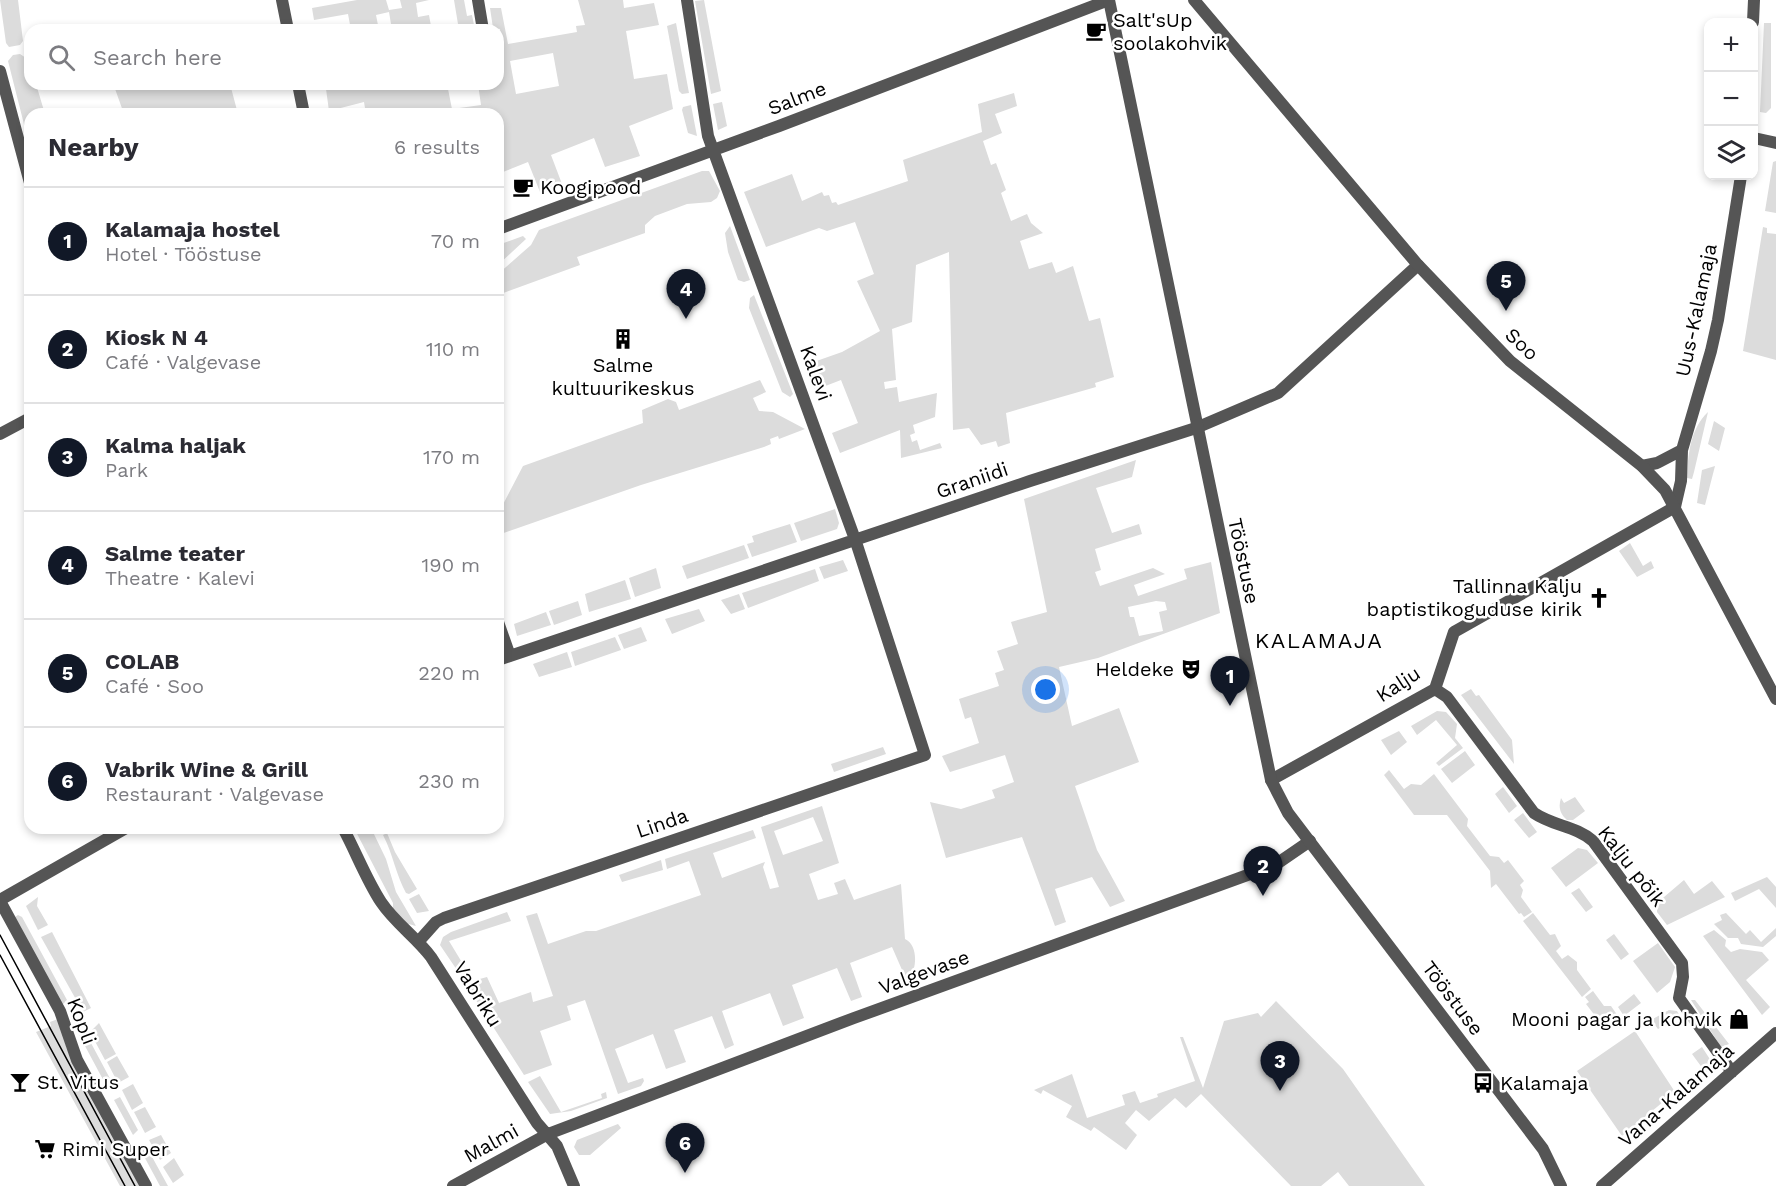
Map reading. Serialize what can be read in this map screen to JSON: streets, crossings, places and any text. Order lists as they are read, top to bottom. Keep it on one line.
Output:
{"streets":{"street":["Salme","Uus-Kalamaja","Soo","Kalevi","Graniidi","Tööstuse","Kalju","Linda","Kalju põik","Valgevase","Vabriku","Kopli","Vana-Kalamaja","Malmi"]},"crossings":[["Salme","Kalevi"],["Salme","Tööstuse"],["Uus-Kalamaja","Soo"],["Uus-Kalamaja","Kalju"],["Soo","Graniidi"],["Soo","Kalju"],["Kalevi","Graniidi"],["Kalevi","Linda"],["Graniidi","Tööstuse"],["Tööstuse","Kalju"],["Tööstuse","Valgevase"],["Kalju","Kalju põik"],["Linda","Vabriku"],["Kalju põik","Vana-Kalamaja"],["Valgevase","Vabriku"],["Valgevase","Malmi"],["Vabriku","Malmi"]],"districts":["KALAMAJA"],"places":{"cafe":["Salt'sUp soolakohvik","Koogipood"],"building":["Salme kultuurikeskus"],"church":["Tallinna Kalju baptistikoguduse kirik"],"theatre":["Heldeke"],"shop":["Mooni pagar ja kohvik"],"bar":["St. Vitus"],"bus stop":["Kalamaja"],"supermarket":["Rimi Super"]},"page":{"map_buttons":["+","−"],"search":"Search here","heading":["Nearby","6 results"],"list":[{"mark":"1","name":"Kalamaja hostel","note":"Hotel · Tööstuse","value":"70 m"},{"mark":"2","name":"Kiosk N 4","note":"Café · Valgevase","value":"110 m"},{"mark":"3","name":"Kalma haljak","note":"Park","value":"170 m"},{"mark":"4","name":"Salme teater","note":"Theatre · Kalevi","value":"190 m"},{"mark":"5","name":"COLAB","note":"Café · Soo","value":"220 m"},{"mark":"6","name":"Vabrik Wine & Grill","note":"Restaurant · Valgevase","value":"230 m"}],"pins":["5","4","1","2","3","6"]}}
